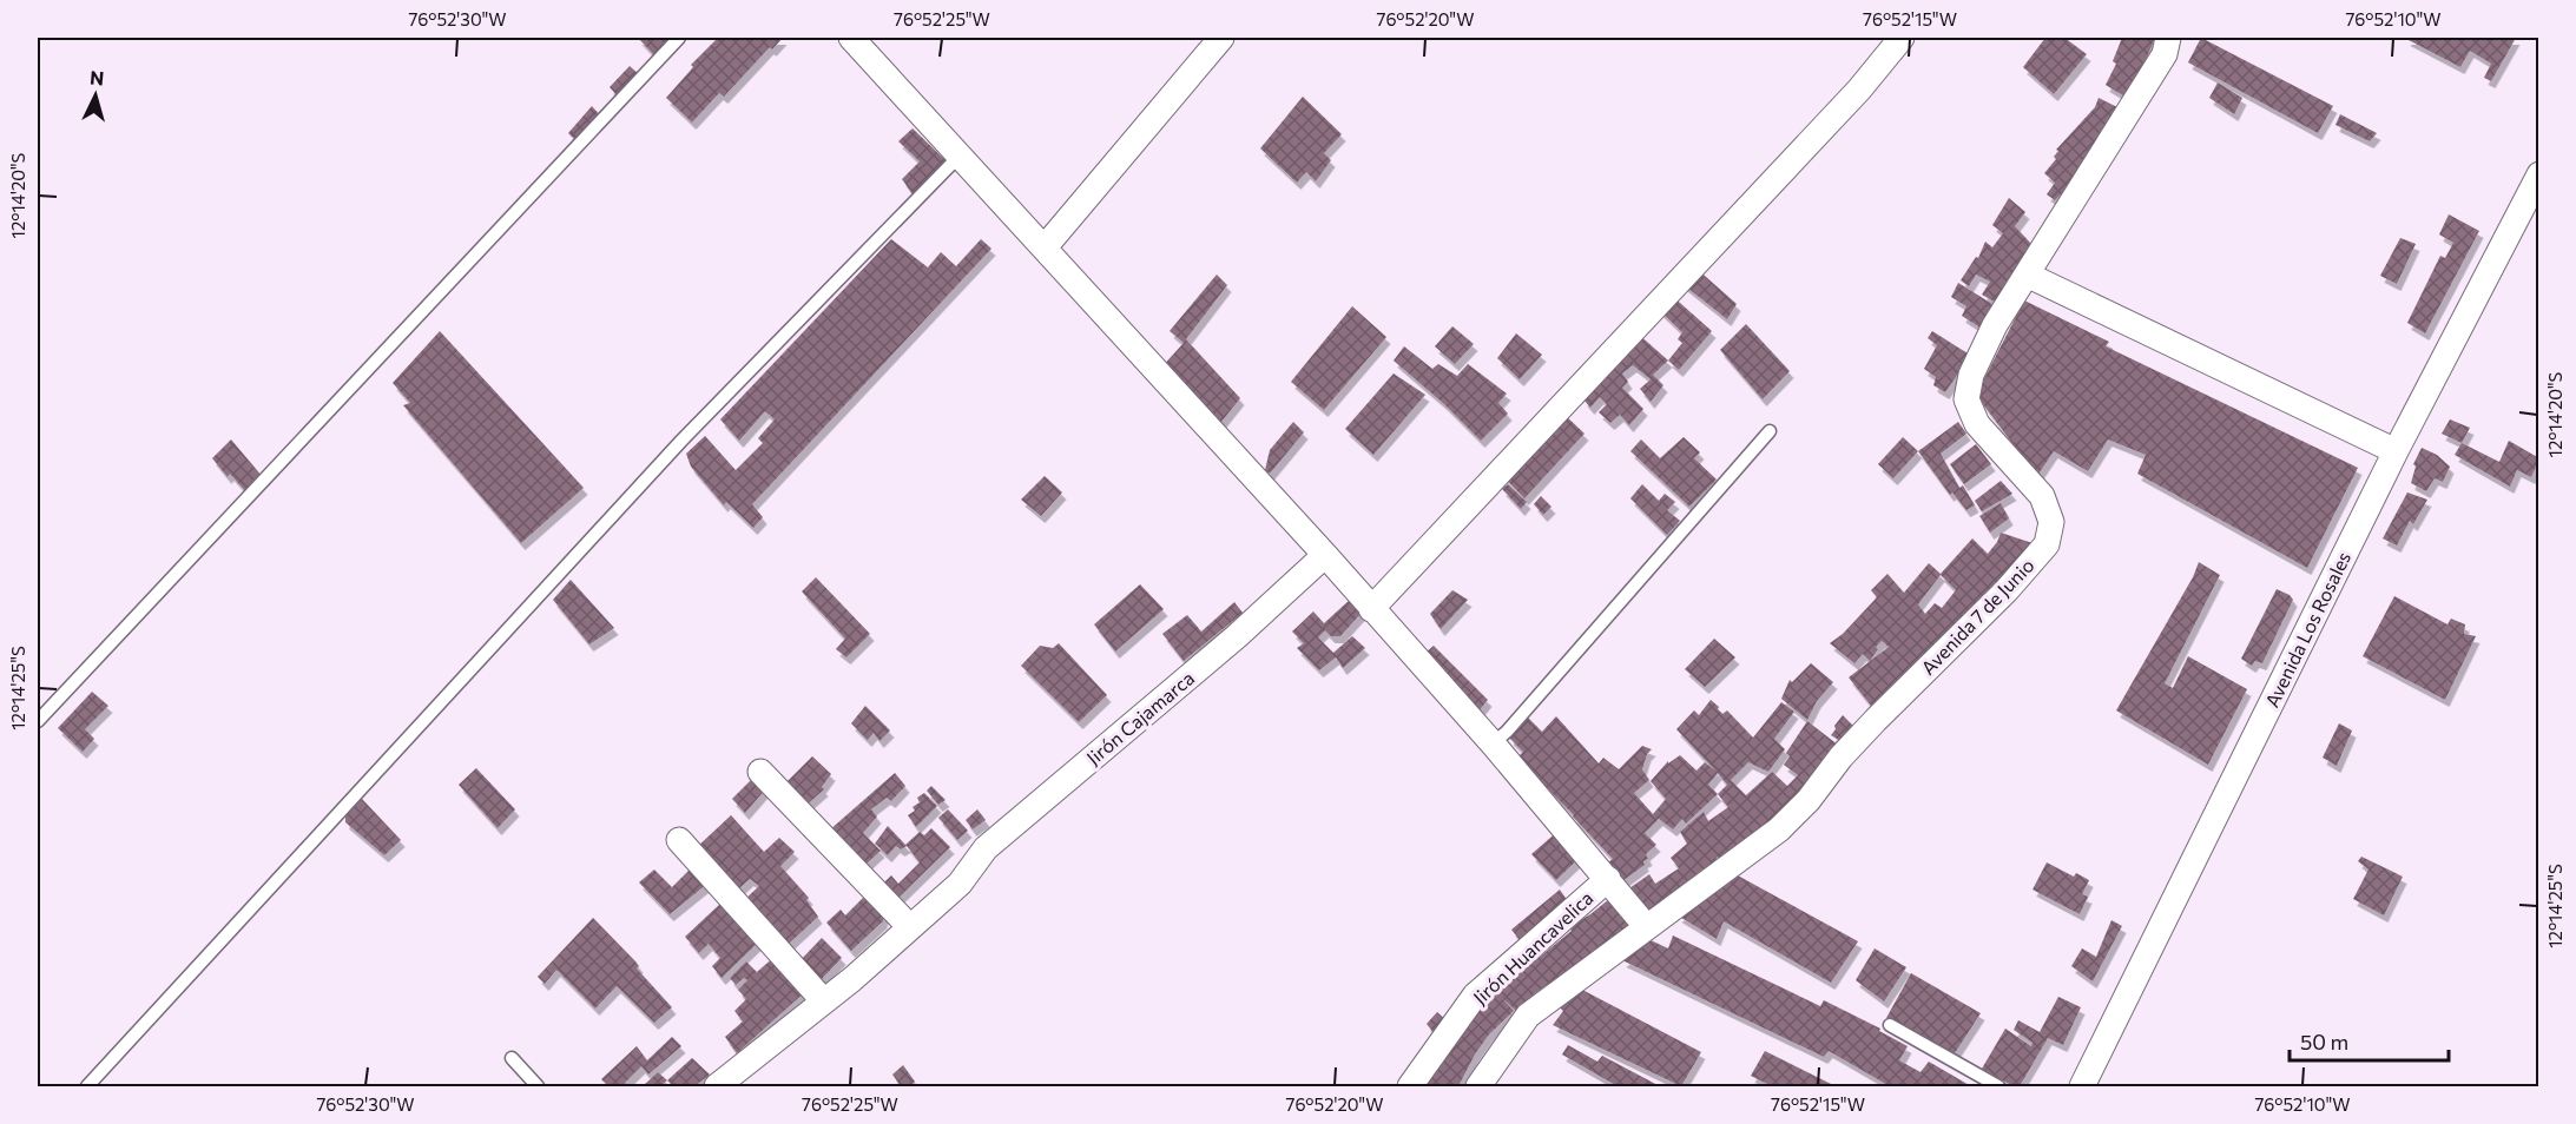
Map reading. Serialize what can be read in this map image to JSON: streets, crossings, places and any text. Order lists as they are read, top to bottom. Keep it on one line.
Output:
{"streets":{"street":["Avenida 7 de Junio","Avenida Los Rosales","Jirón Cajamarca","Jirón Huancavelica"]},"scale_bar":"50 m","north":"top","coordinates":["76°52'30\"W","76°52'25\"W","76°52'20\"W","76°52'15\"W","76°52'10\"W","12°14'20\"S","12°14'25\"S"]}
